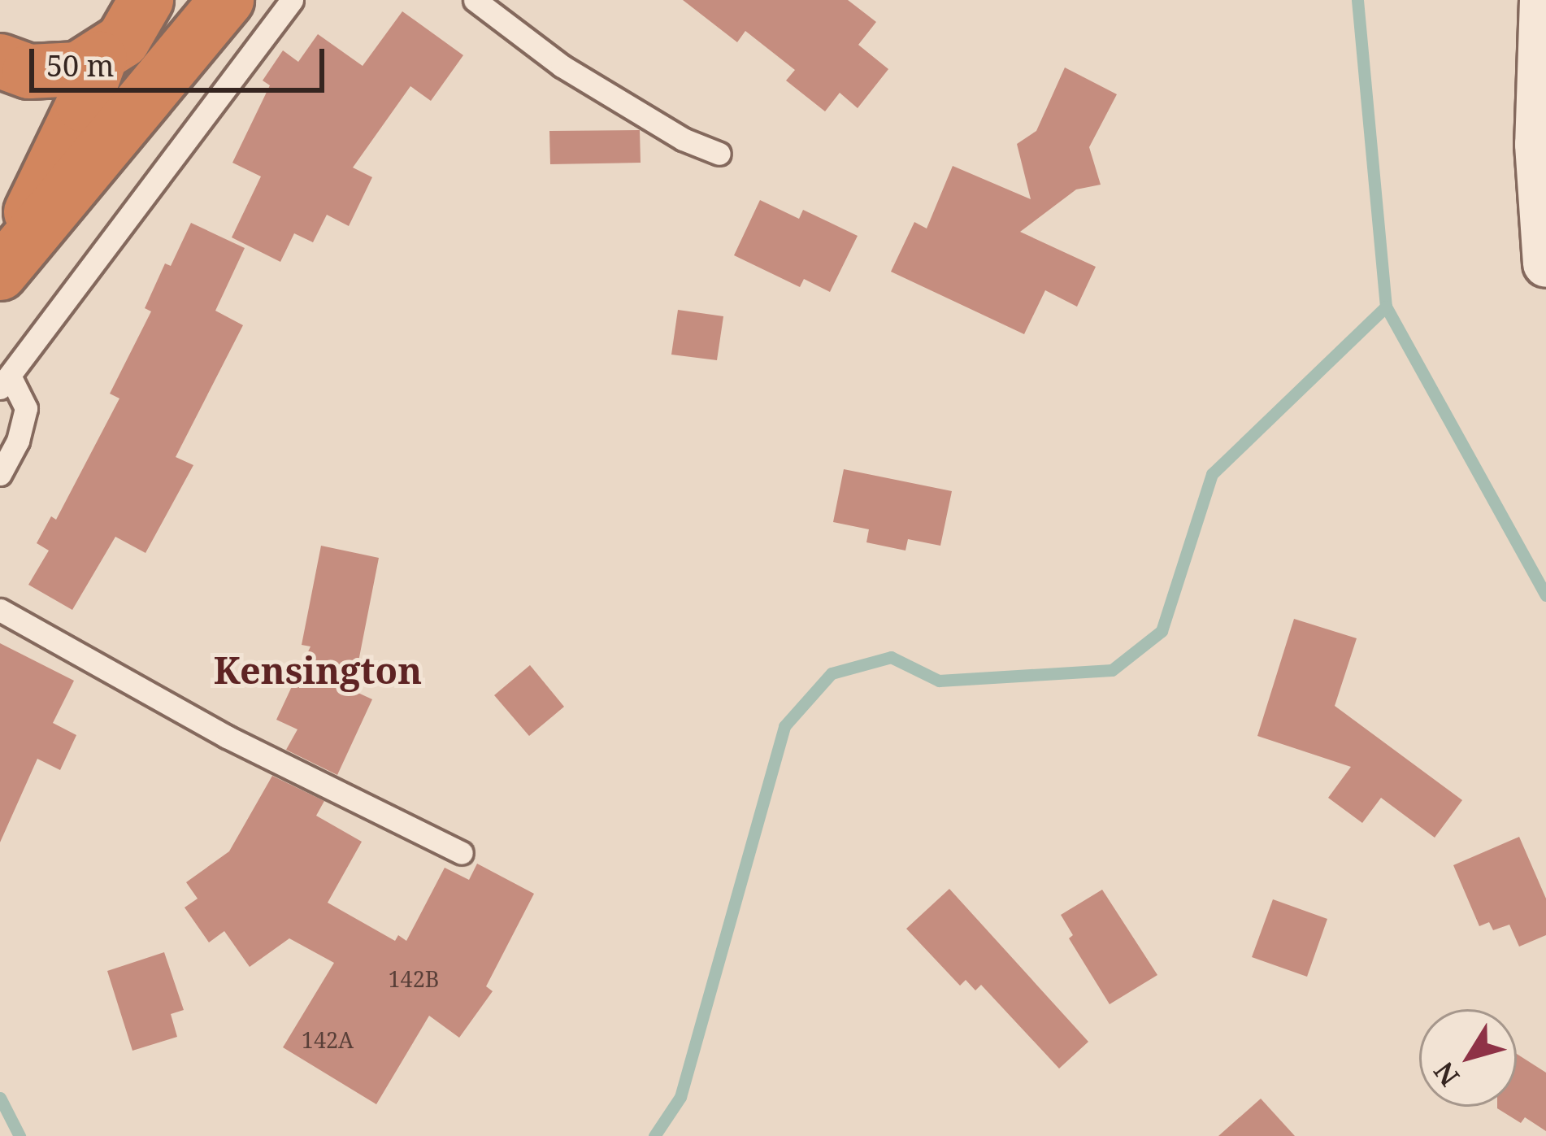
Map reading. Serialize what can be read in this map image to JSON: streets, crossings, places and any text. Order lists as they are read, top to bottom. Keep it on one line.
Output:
{"districts":["Kensington"],"house_numbers":["142B","142A"],"scale_bar":"50 m","north":"bottom left"}
